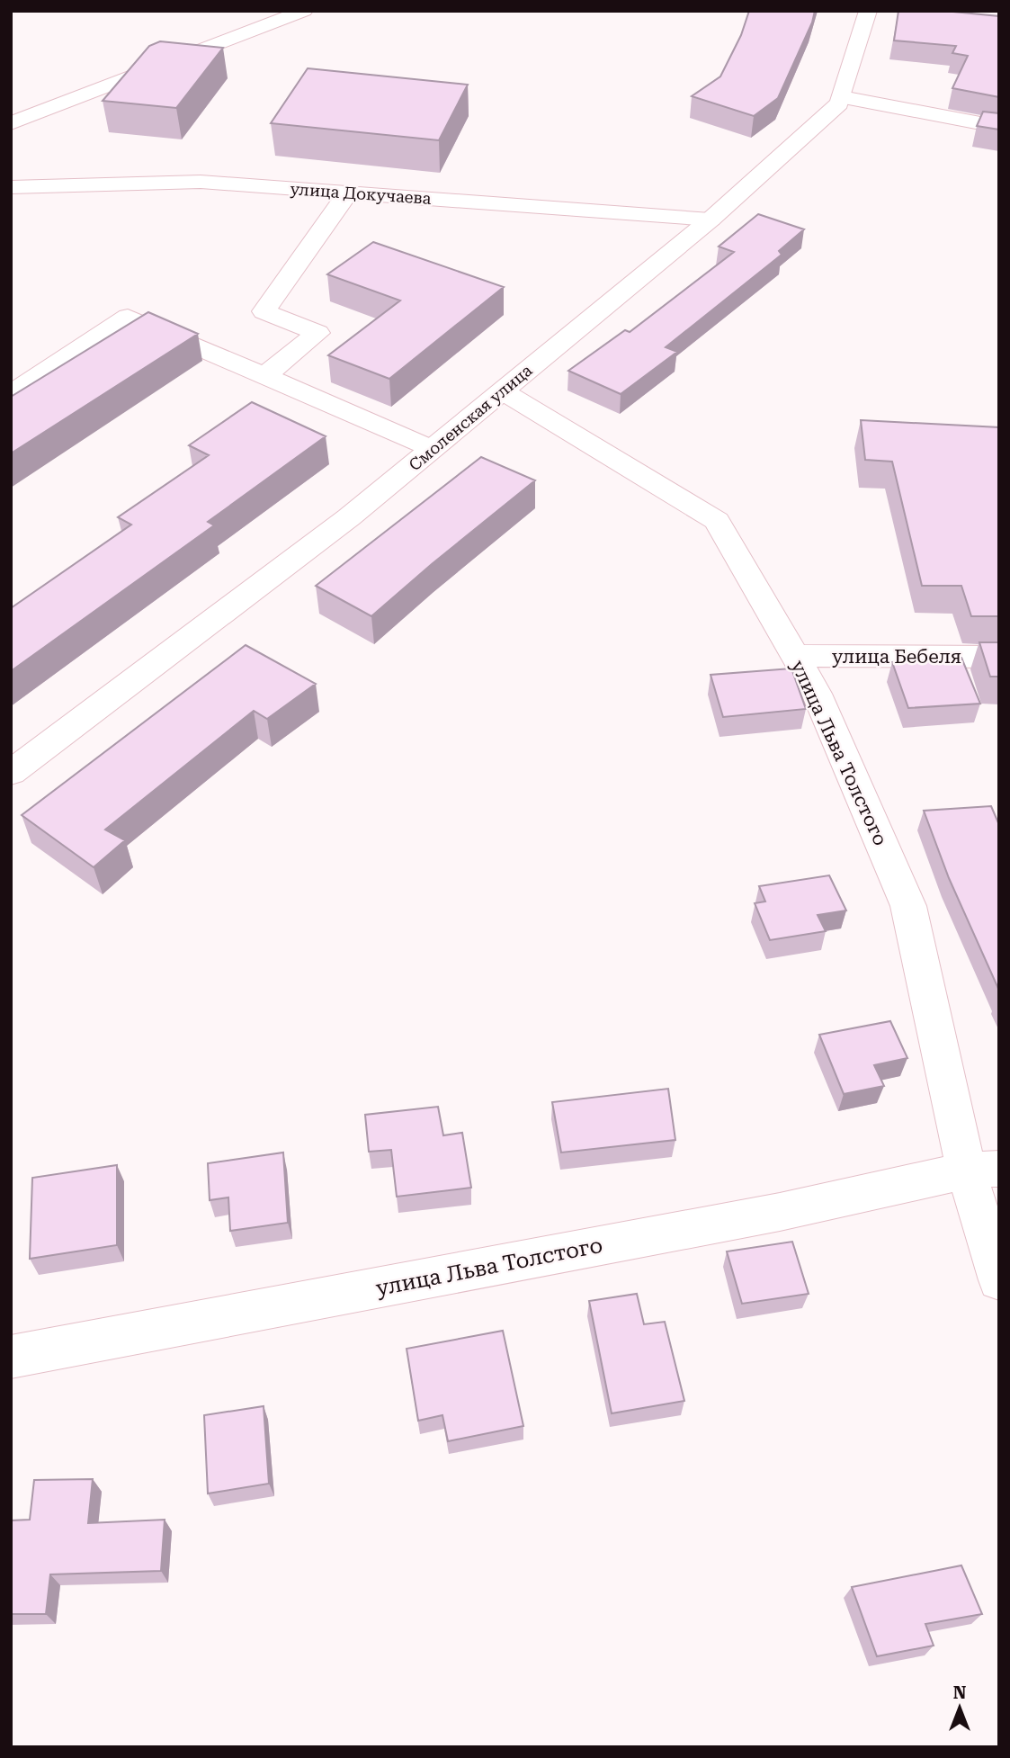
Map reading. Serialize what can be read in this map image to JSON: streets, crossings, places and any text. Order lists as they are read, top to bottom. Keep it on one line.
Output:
{"streets":{"street":["улица Докучаева","Смоленская улица","улица Бебеля","улица Льва Толстого"]},"crossings":[["улица Докучаева","Смоленская улица"],["Смоленская улица","улица Льва Толстого"],["улица Бебеля","улица Льва Толстого"]],"north":"top"}
